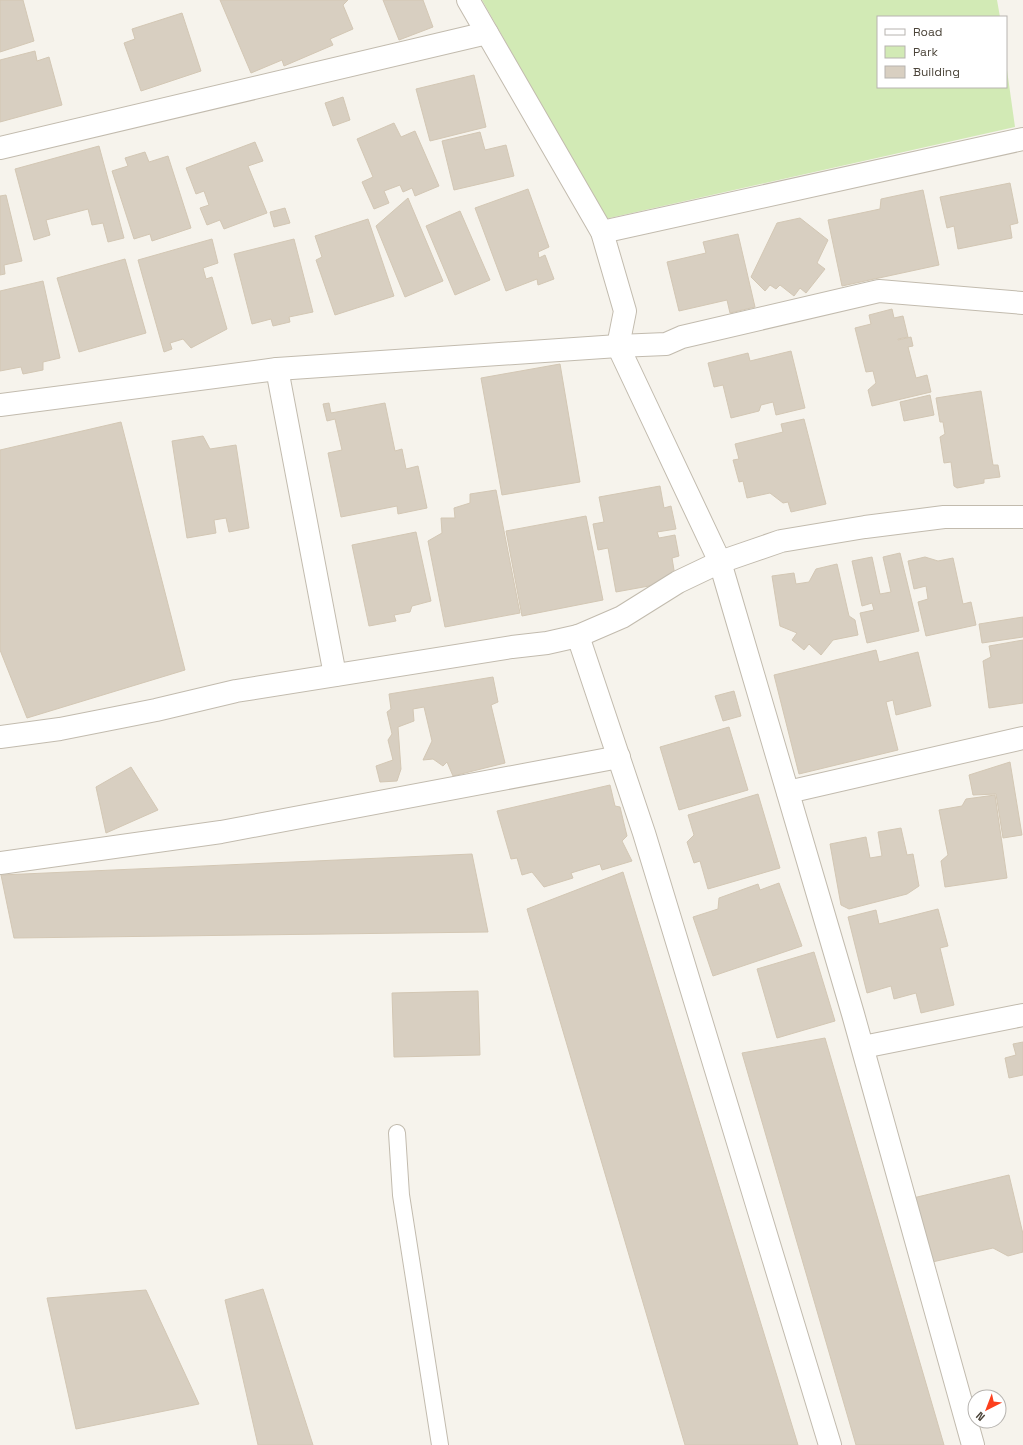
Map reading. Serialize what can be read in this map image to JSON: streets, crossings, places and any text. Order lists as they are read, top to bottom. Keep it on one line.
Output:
{"legend":["Road","Park","Building"],"north":"bottom left"}
